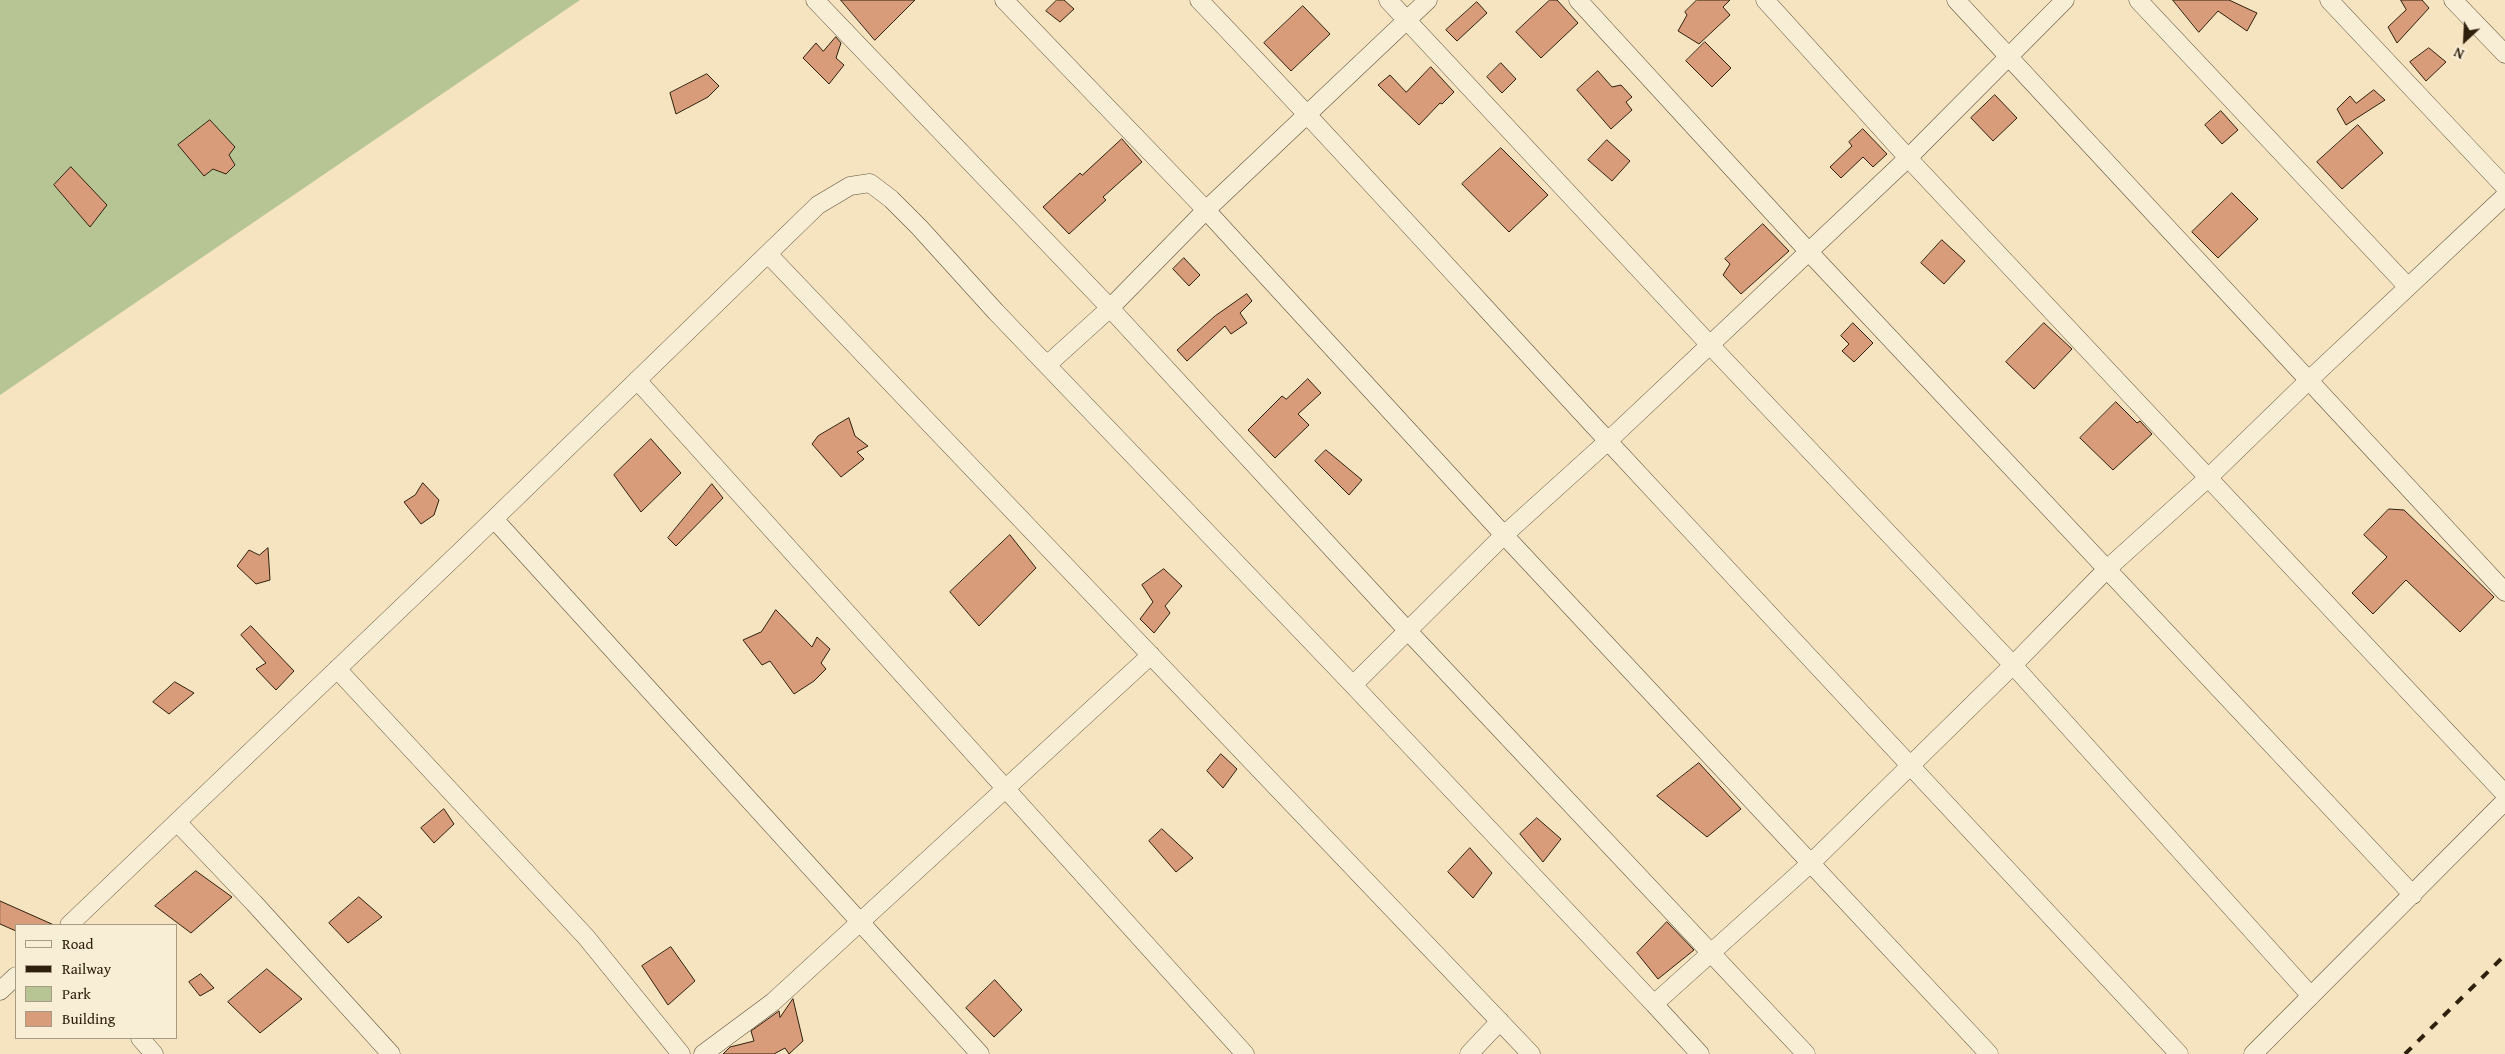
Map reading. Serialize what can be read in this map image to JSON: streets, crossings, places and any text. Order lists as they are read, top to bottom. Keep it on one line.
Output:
{"legend":["Road","Railway","Park","Building"],"north":"bottom left"}
